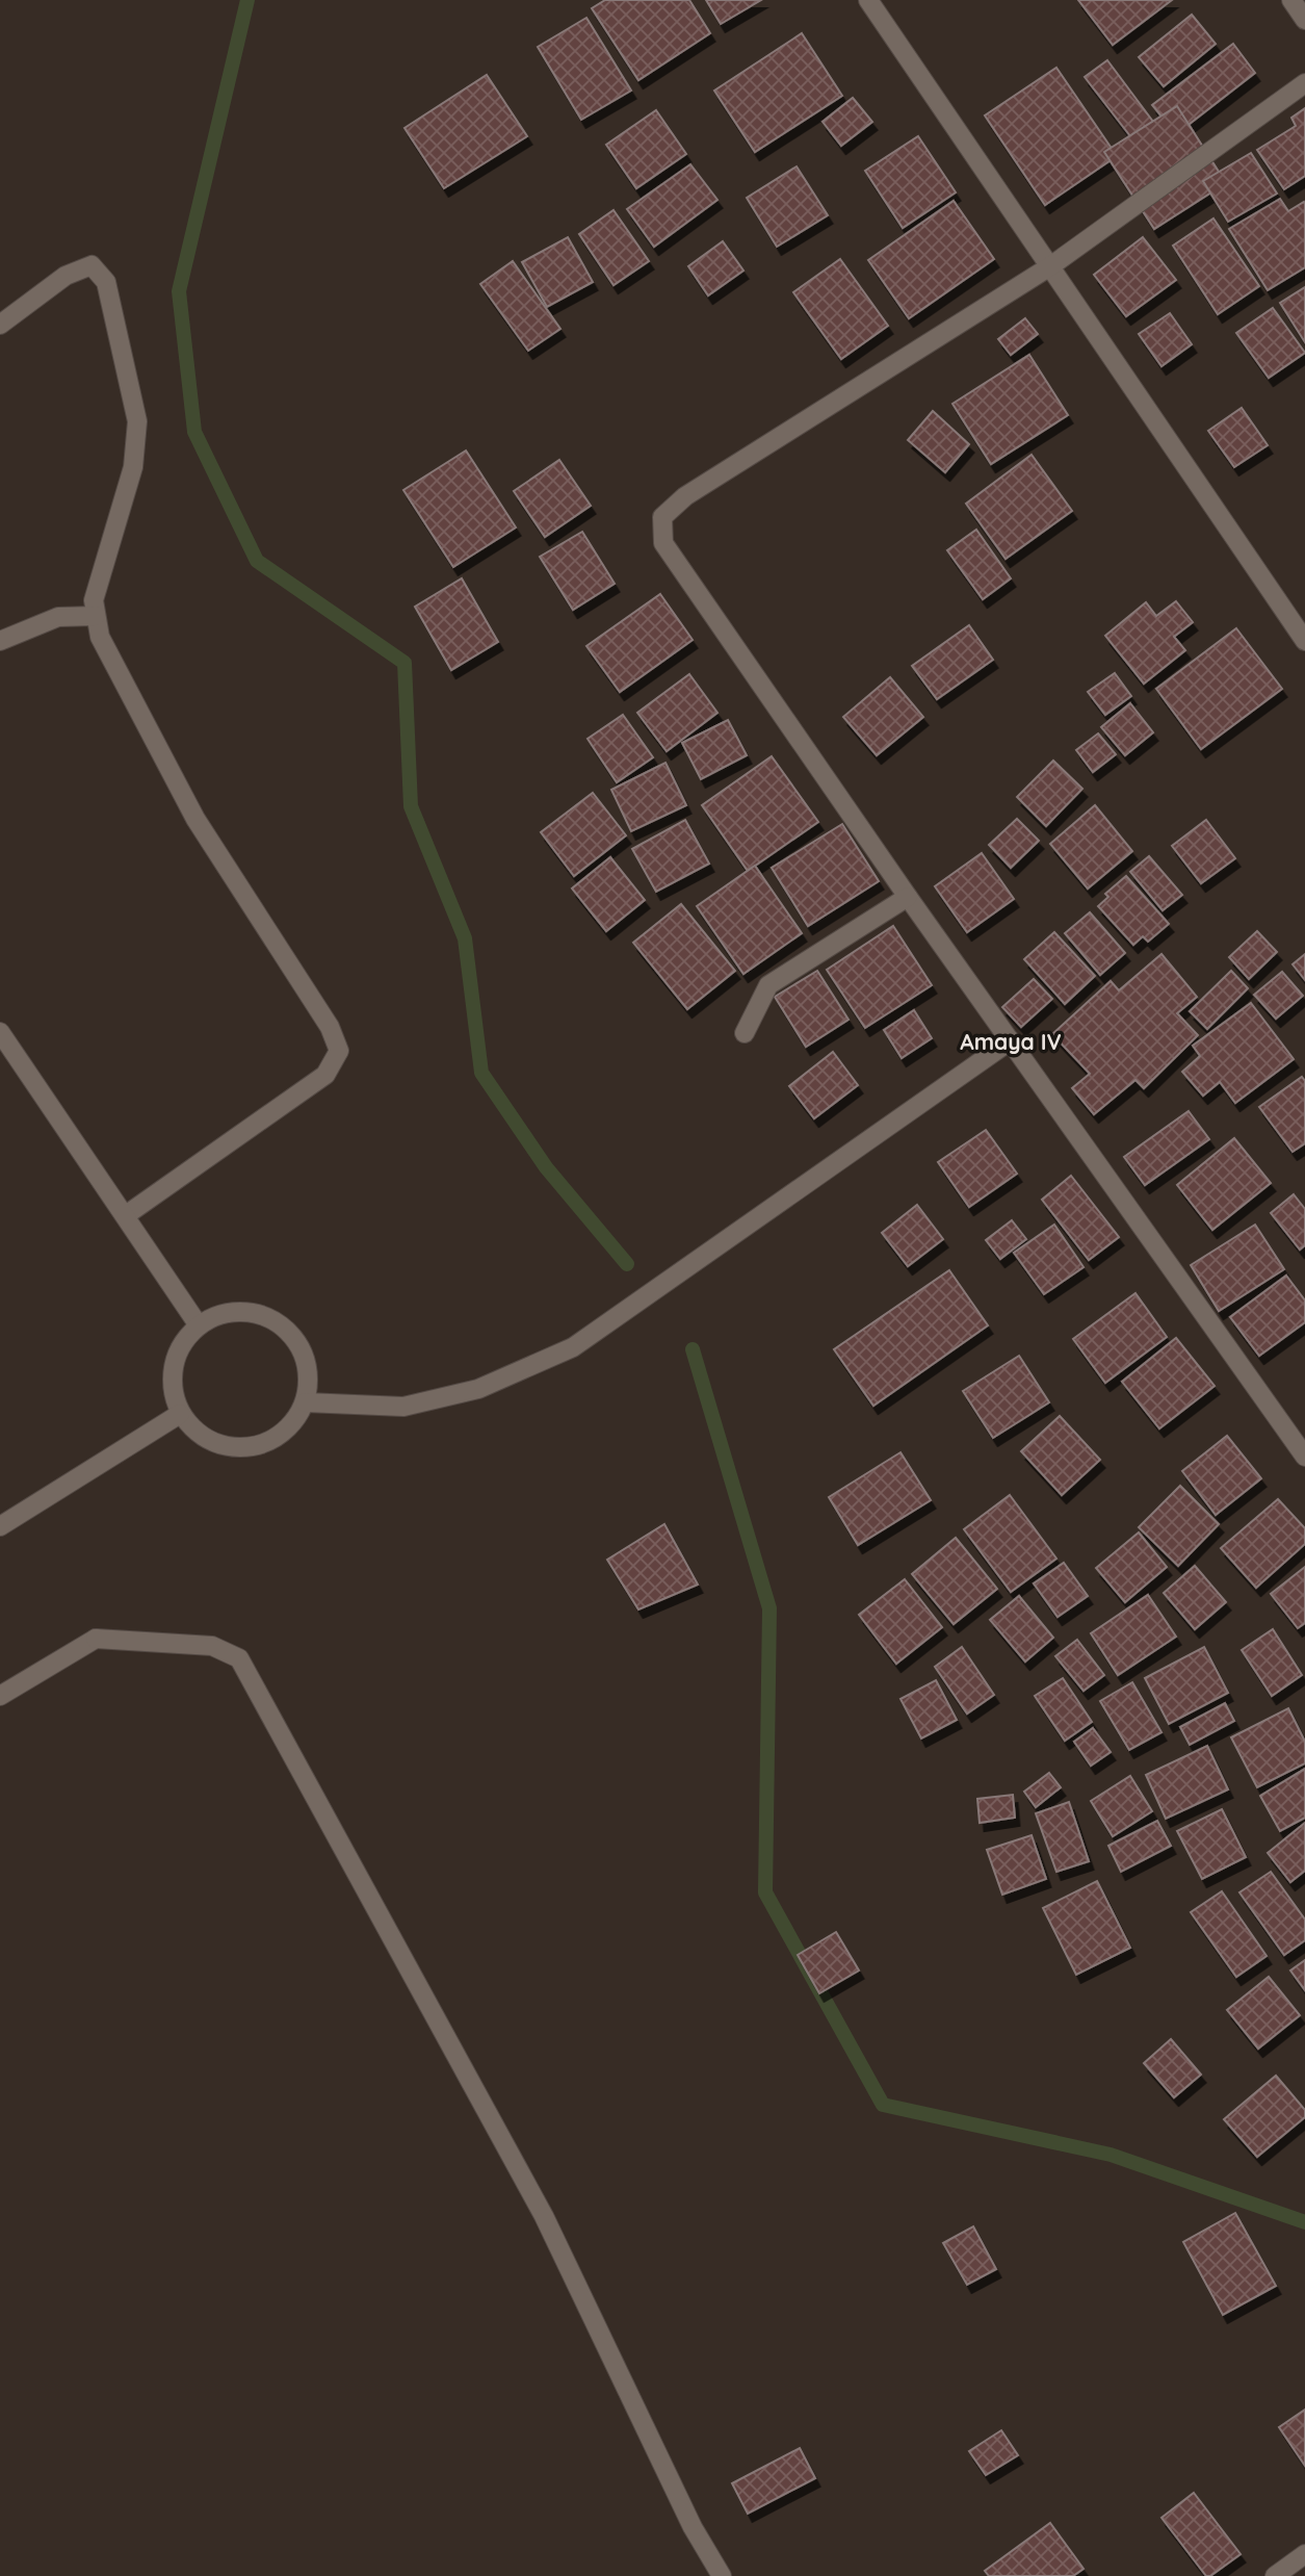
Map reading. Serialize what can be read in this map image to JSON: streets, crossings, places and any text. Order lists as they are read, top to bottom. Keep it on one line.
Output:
{"districts":["Amaya IV"]}
